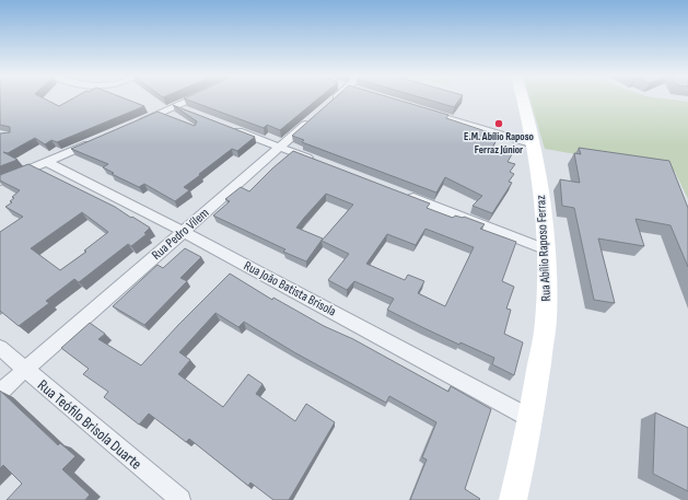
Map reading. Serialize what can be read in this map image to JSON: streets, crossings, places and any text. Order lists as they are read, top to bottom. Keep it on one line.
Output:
{"streets":{"street":["Rua Pedro Vilem","Rua Abílio Raposo Ferraz","Rua João Batista Brisola","Rua Teófilo Brisola Duarte"]},"crossings":[["Rua Pedro Vilem","Rua João Batista Brisola"],["Rua Pedro Vilem","Rua Teófilo Brisola Duarte"],["Rua Abílio Raposo Ferraz","Rua João Batista Brisola"]],"places":["E.M. Abílio Raposo Ferraz Júnior"]}
